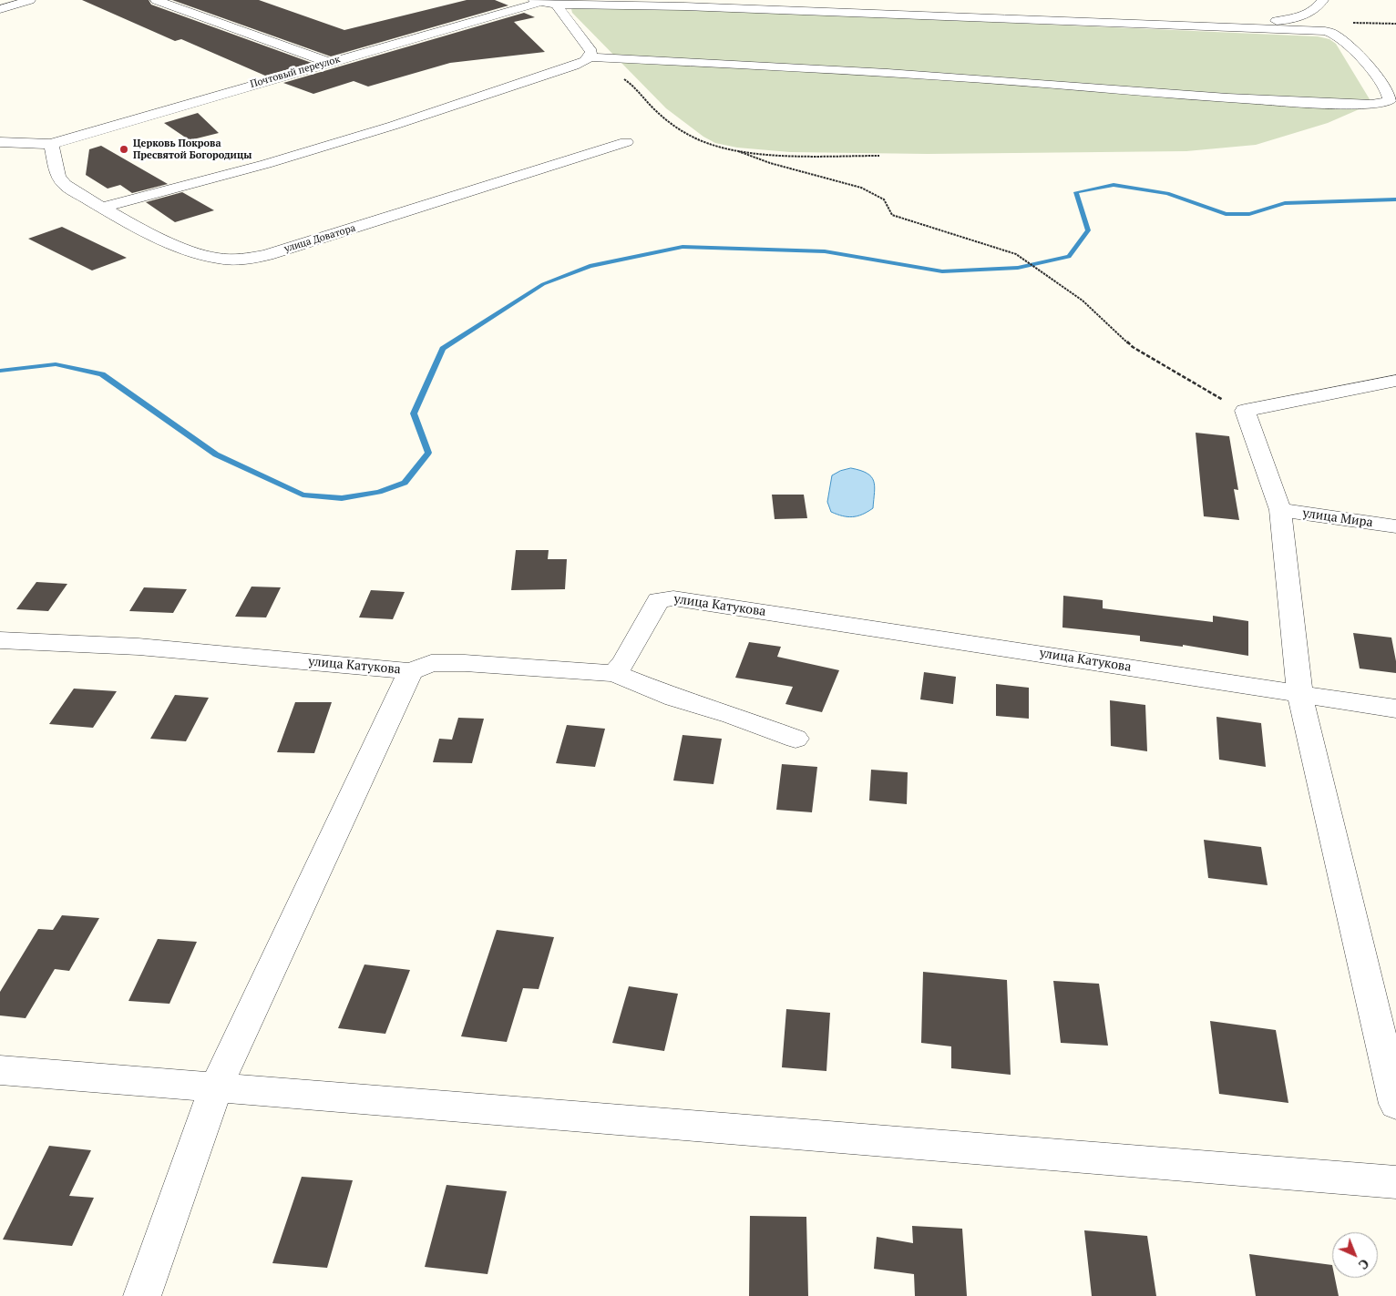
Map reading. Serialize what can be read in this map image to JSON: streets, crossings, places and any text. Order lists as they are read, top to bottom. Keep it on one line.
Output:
{"streets":{"street":["Почтовый переулок","улица Доватора","улица Мира","улица Катукова"]},"crossings":[["Почтовый переулок","улица Доватора"]],"places":["Церковь Покрова Пресвятой Богородицы"],"north":"bottom right"}
